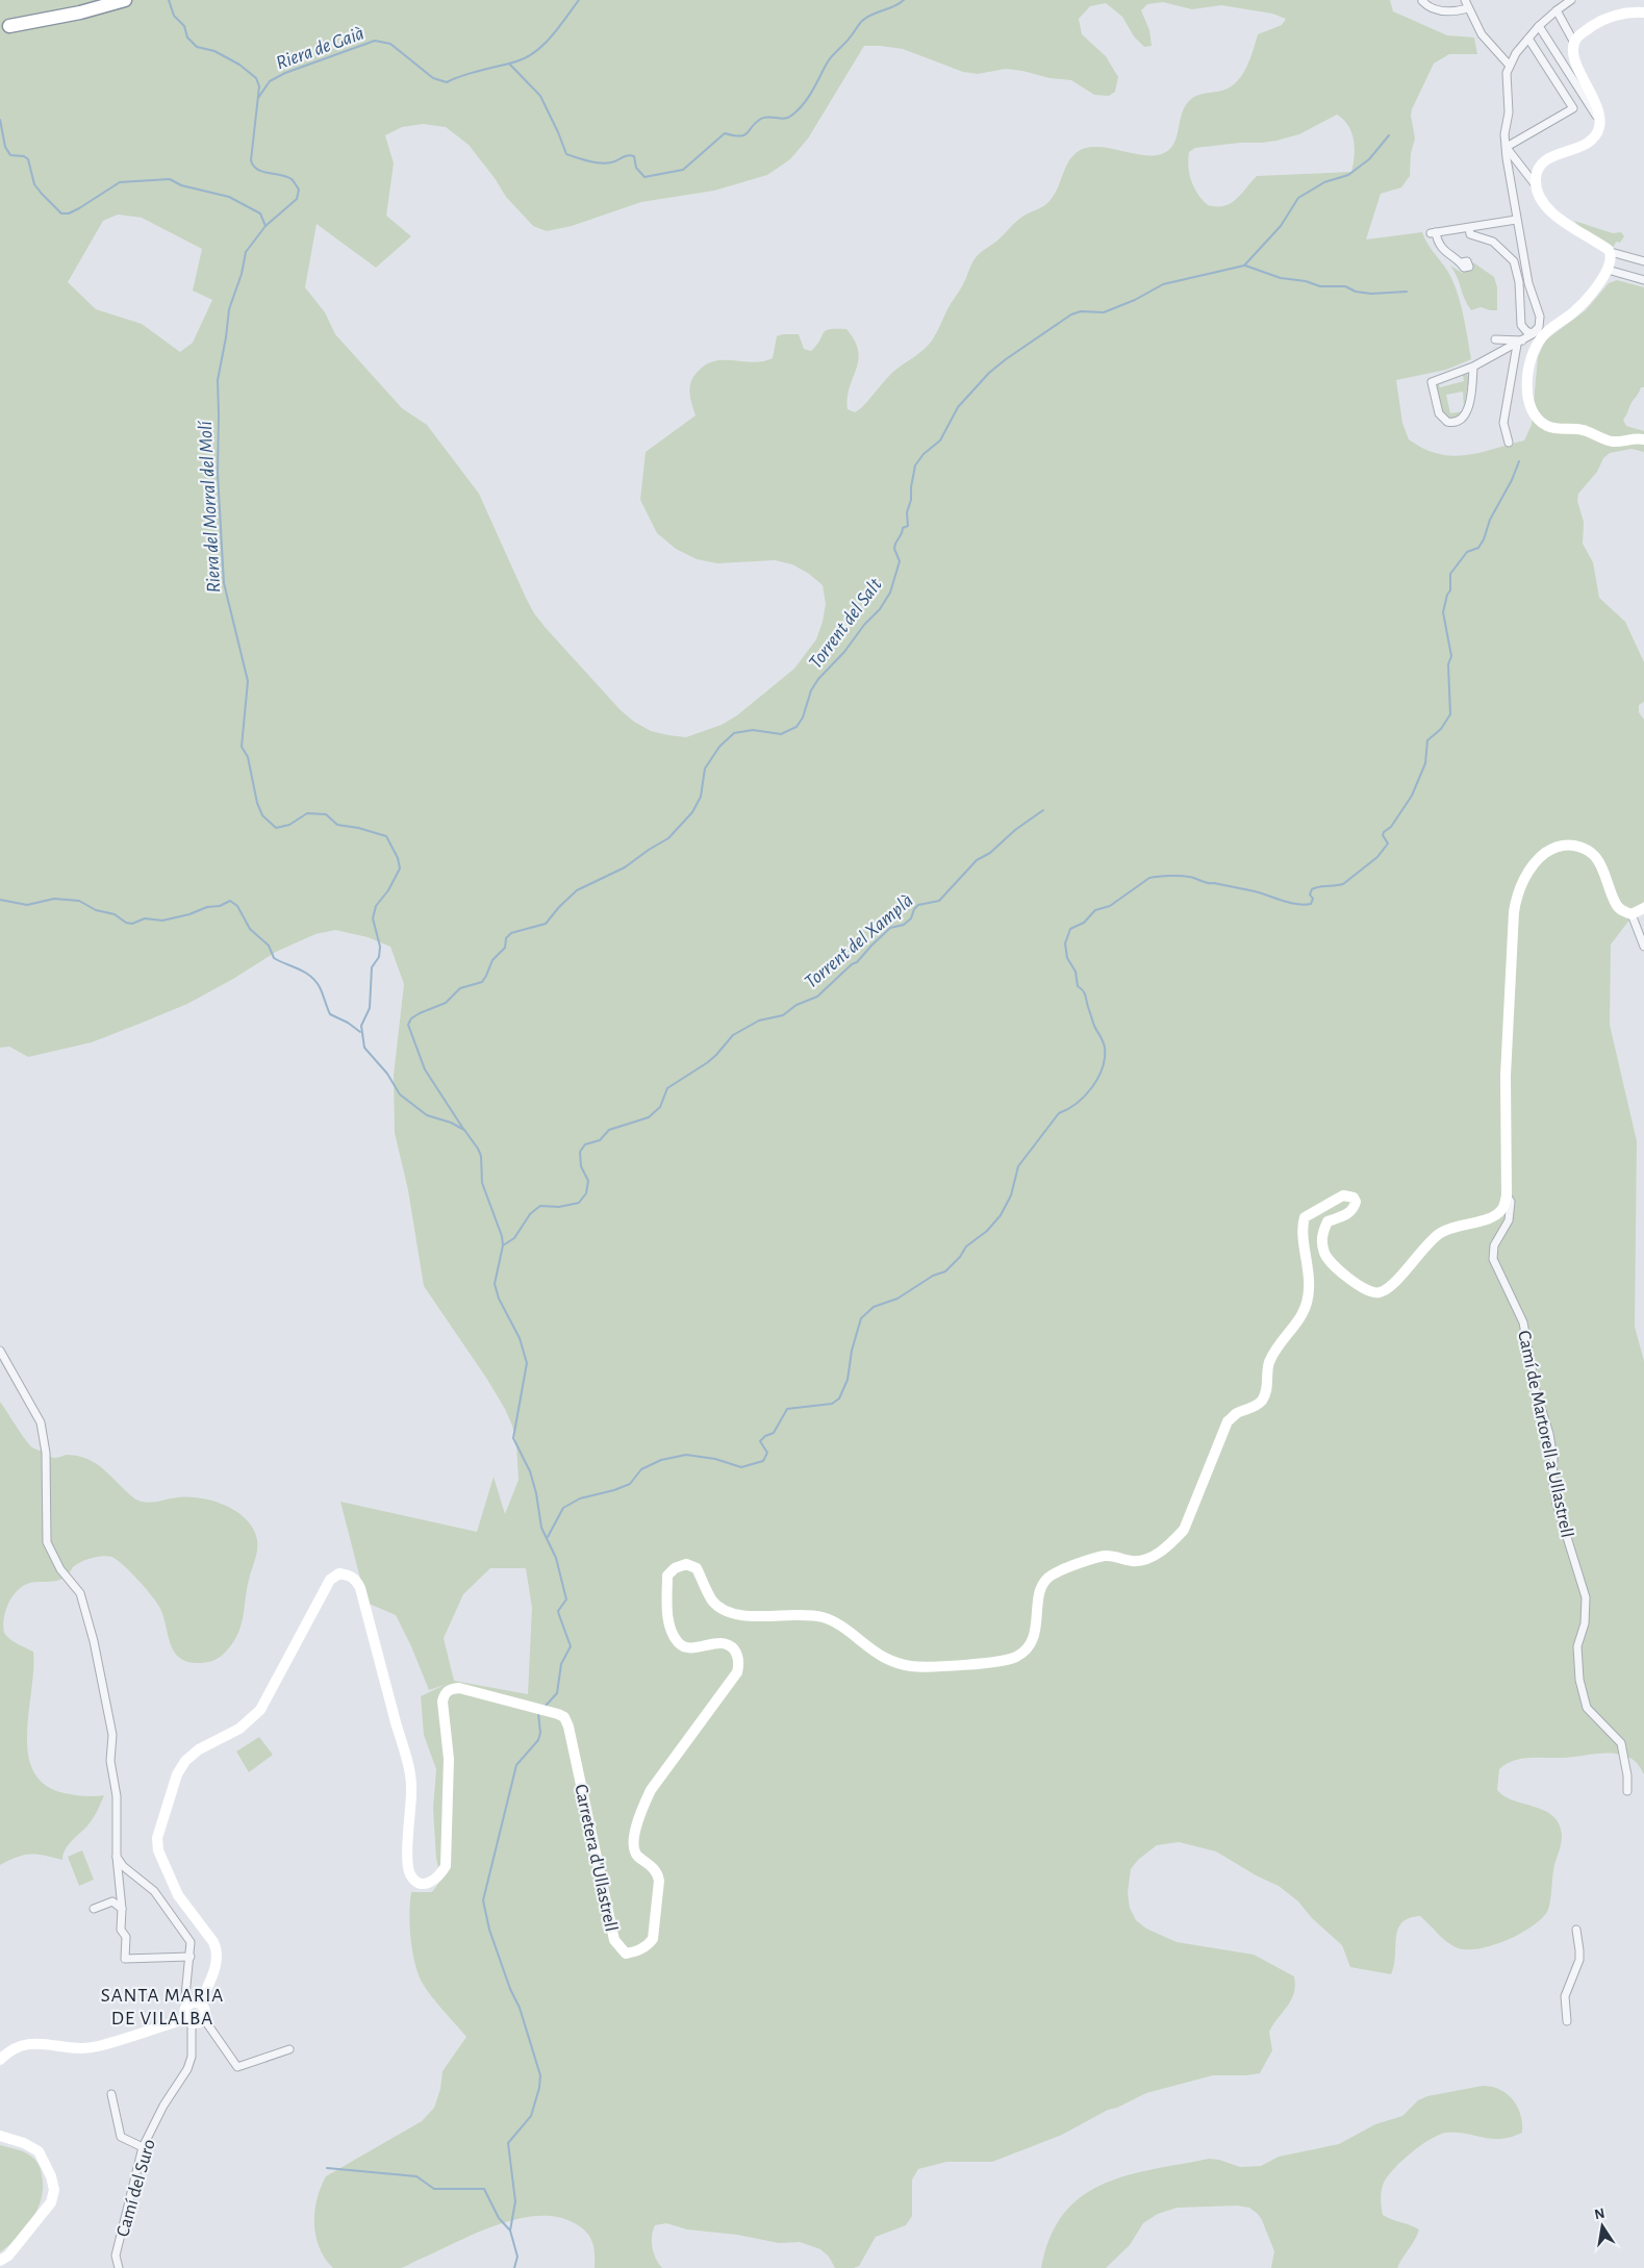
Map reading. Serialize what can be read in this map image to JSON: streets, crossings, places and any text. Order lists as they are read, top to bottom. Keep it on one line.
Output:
{"streets":{"street":["Camí de Martorell a Ullastrell","Carretera d'Ullastrell","Camí del Suro"]},"crossings":[["Camí de Martorell a Ullastrell","Carretera d'Ullastrell"],["Carretera d'Ullastrell","Camí del Suro"]],"districts":["SANTA MARIA DE VILALBA"],"water":["Riera de Gaià","Riera del Morral del Molí","Torrent del Salt","Torrent del Xamplà"],"north":"top"}
